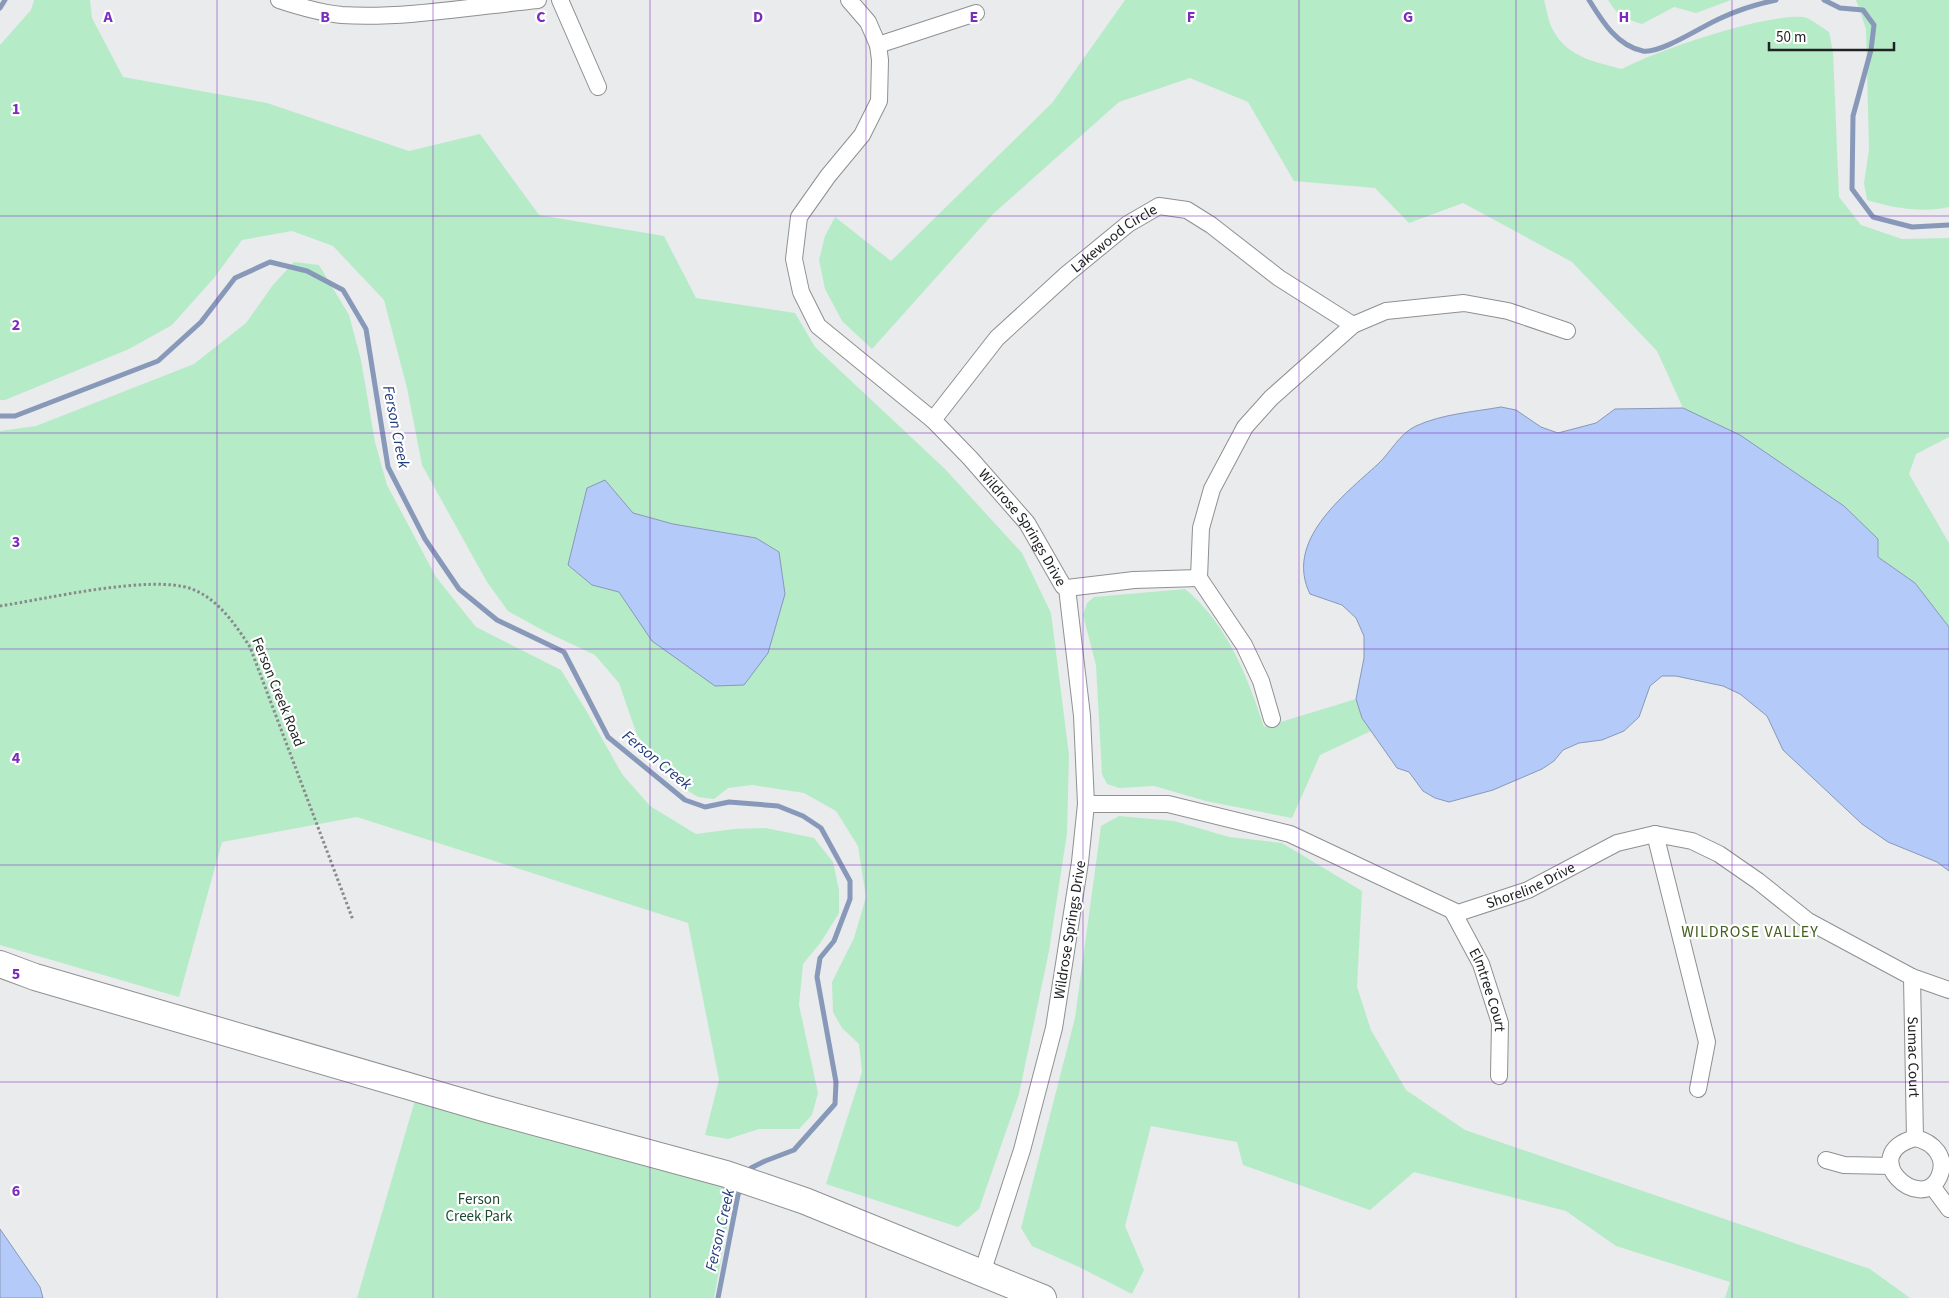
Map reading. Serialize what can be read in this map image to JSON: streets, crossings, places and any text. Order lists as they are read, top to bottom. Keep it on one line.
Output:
{"streets":{"street":["Lakewood Circle","Wildrose Springs Drive","Shoreline Drive","Elmtree Court","Sumac Court"],"path":["Ferson Creek Road"]},"crossings":[["Lakewood Circle","Wildrose Springs Drive"],["Shoreline Drive","Elmtree Court"],["Shoreline Drive","Sumac Court"]],"districts":["WILDROSE VALLEY"],"water":["Ferson Creek"],"parks":["Ferson Creek Park"],"scale_bar":"50 m","grid":{"columns":["A","B","C","D","E","F","G","H"],"rows":["1","2","3","4","5","6"]}}
